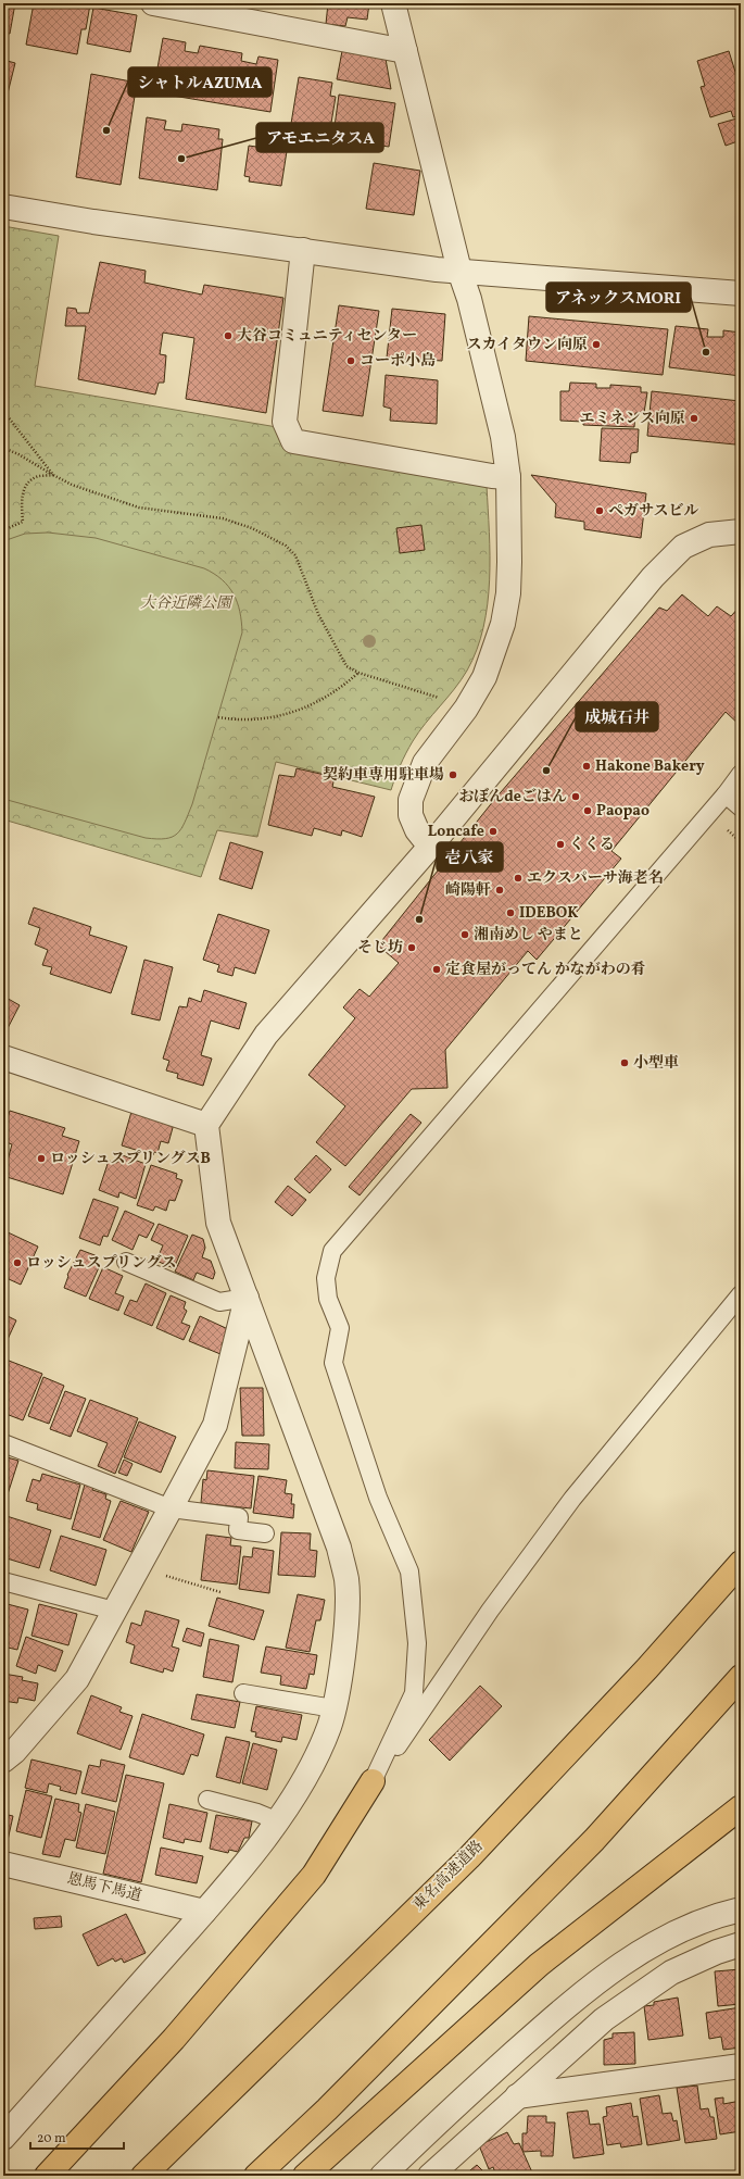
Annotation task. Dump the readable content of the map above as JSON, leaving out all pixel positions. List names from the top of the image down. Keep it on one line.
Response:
{"streets":{"highway":["東名高速道路"],"street":["恩馬下馬道"]},"parks":["大谷近隣公園"],"places":["シャトルAZUMA","アモエニタスA","大谷コミュニティセンター","スカイタウン向原","アネックスMORI","コーポ小島","エミネンス向原","ペガサスビル","Hakone Bakery","成城石井","契約車専用駐車場","おぼんdeごはん","Paopao","Loncafe","くくる","エクスパーサ海老名","崎陽軒","IDEBOK","壱八家","湘南めし やまと","そじ坊","定食屋がってん かながわの肴","小型車","ロッシュスプリングスB","ロッシュスプリングス"],"scale_bar":"20 m"}
